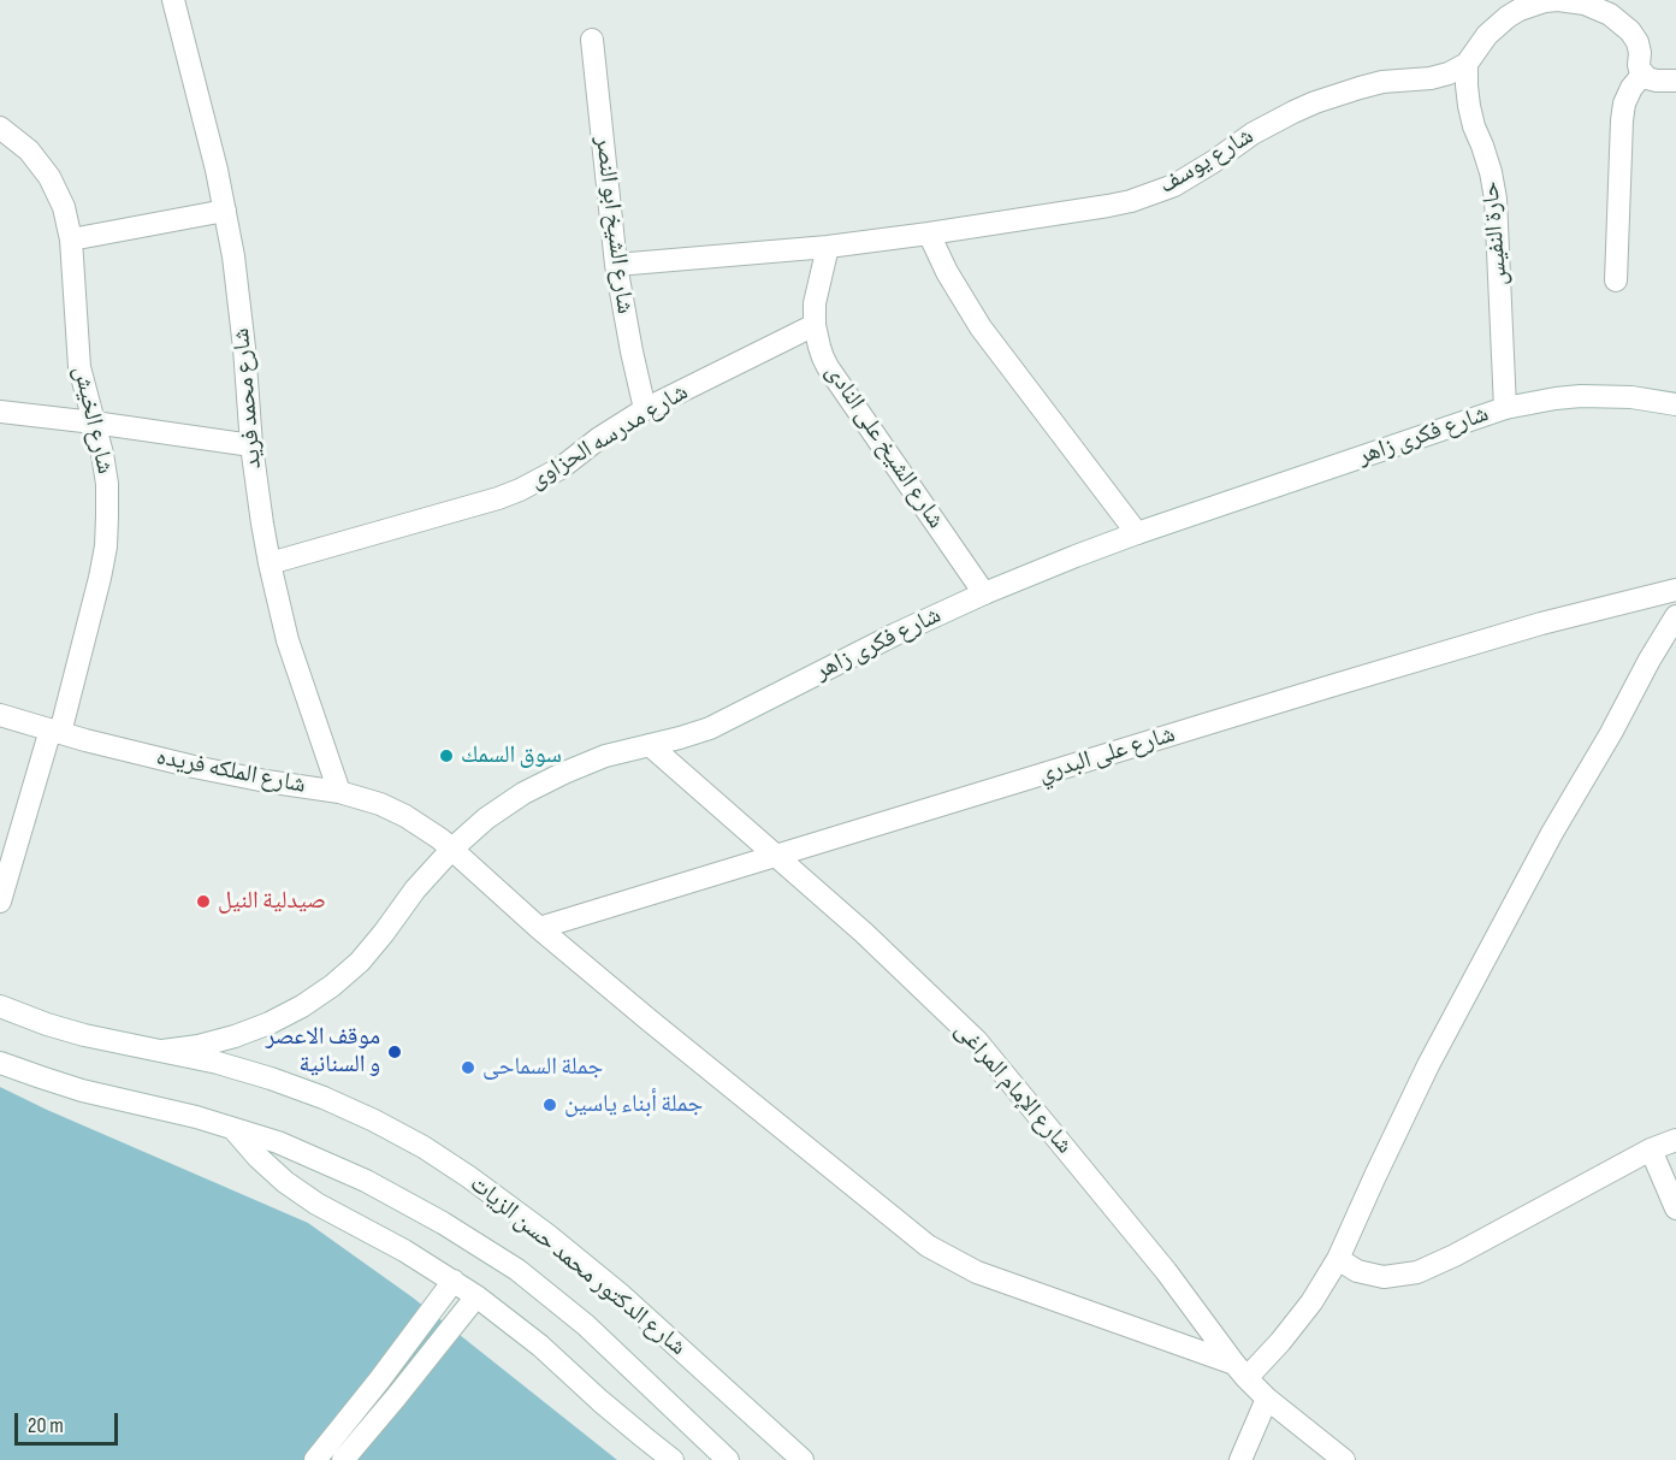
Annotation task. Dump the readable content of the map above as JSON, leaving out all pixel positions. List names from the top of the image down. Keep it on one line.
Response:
{"streets":{"street":["شارع يوسف","شارع الشيخ ابو النصر","حارة النفيس","شارع محمد فريد","شارع الخيش","شارع فكرى زاهر","شارع مدرسه الحزاوى","شارع الشيخ على النادى","شارع على البدري","شارع الملكه فريده","شارع الإمام المراغى","شارع الدكتور محمد حسن الزيات"]},"crossings":[["شارع يوسف","شارع الشيخ ابو النصر"],["شارع يوسف","حارة النفيس"],["شارع يوسف","شارع الشيخ على النادى"],["شارع الشيخ ابو النصر","شارع مدرسه الحزاوى"],["حارة النفيس","شارع فكرى زاهر"],["شارع محمد فريد","شارع مدرسه الحزاوى"],["شارع محمد فريد","شارع الملكه فريده"],["شارع الخيش","شارع الملكه فريده"],["شارع فكرى زاهر","شارع الشيخ على النادى"],["شارع فكرى زاهر","شارع الملكه فريده"],["شارع فكرى زاهر","شارع الإمام المراغى"],["شارع فكرى زاهر","شارع الدكتور محمد حسن الزيات"],["شارع مدرسه الحزاوى","شارع الشيخ على النادى"],["شارع على البدري","شارع الملكه فريده"],["شارع على البدري","شارع الإمام المراغى"],["شارع الملكه فريده","شارع الإمام المراغى"]],"places":["سوق السمك","صيدلية النيل","موقف الاعصر و السنانية","جملة السماحى","جملة أبناء ياسين"],"scale_bar":"20 m"}
